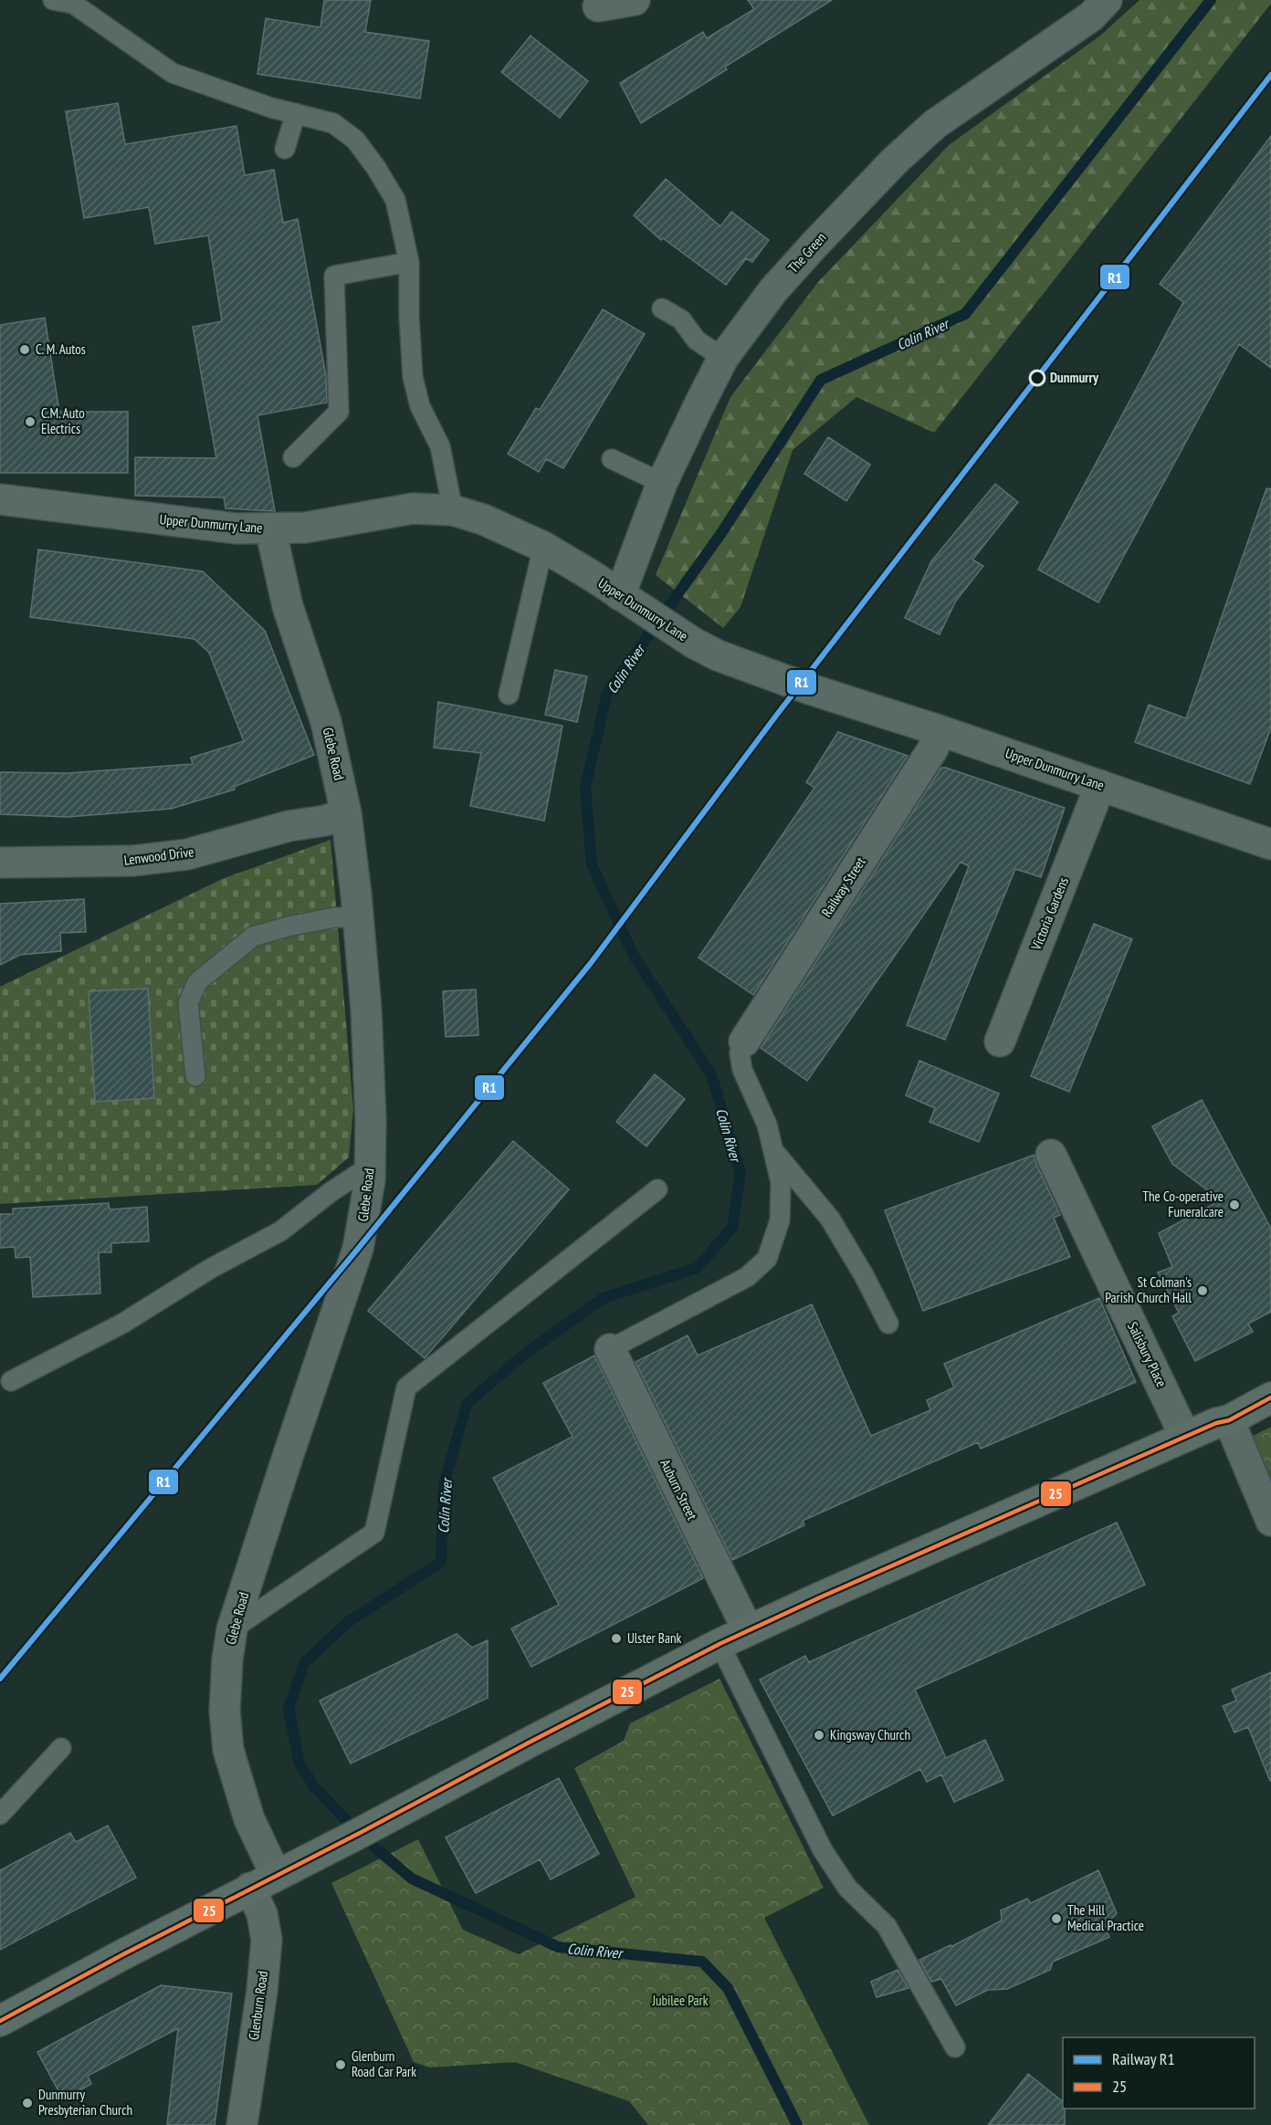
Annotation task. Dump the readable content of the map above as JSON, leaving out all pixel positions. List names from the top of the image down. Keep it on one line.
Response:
{"streets":{"street":["The Green","Upper Dunmurry Lane","Glebe Road","Lenwood Drive","Railway Street","Victoria Gardens","Salisbury Place","Auburn Street","Glenburn Road"]},"crossings":[["The Green","Upper Dunmurry Lane"],["Upper Dunmurry Lane","Glebe Road"],["Upper Dunmurry Lane","Railway Street"],["Upper Dunmurry Lane","Victoria Gardens"],["Glebe Road","Lenwood Drive"],["Glebe Road","Glenburn Road"]],"water":["Colin River"],"parks":["Jubilee Park"],"places":["C. M. Autos","Dunmurry","C.M. Auto Electrics","The Co-operative Funeralcare","St Colman's Parish Church Hall","Ulster Bank","Kingsway Church","The Hill Medical Practice","Glenburn Road Car Park","Dunmurry Presbyterian Church"],"lines":["rail line R1","transit line 25"],"legend":["Railway R1","25"]}
